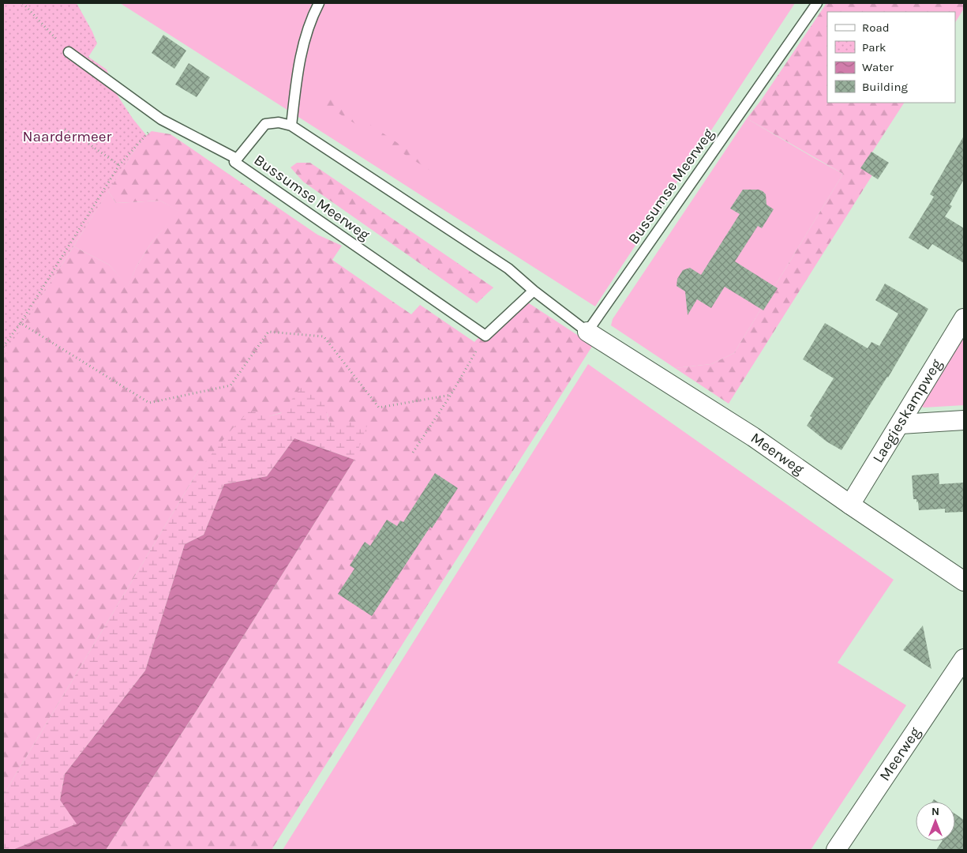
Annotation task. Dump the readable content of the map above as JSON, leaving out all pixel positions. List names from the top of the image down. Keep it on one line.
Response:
{"streets":{"street":["Laegieskampweg","Meerweg"],"lane":["Bussumse Meerweg"]},"crossings":[["Bussumse Meerweg","Meerweg"],["Laegieskampweg","Meerweg"]],"parks":["Naardermeer"],"legend":["Road","Park","Water","Building"],"north":"top"}
